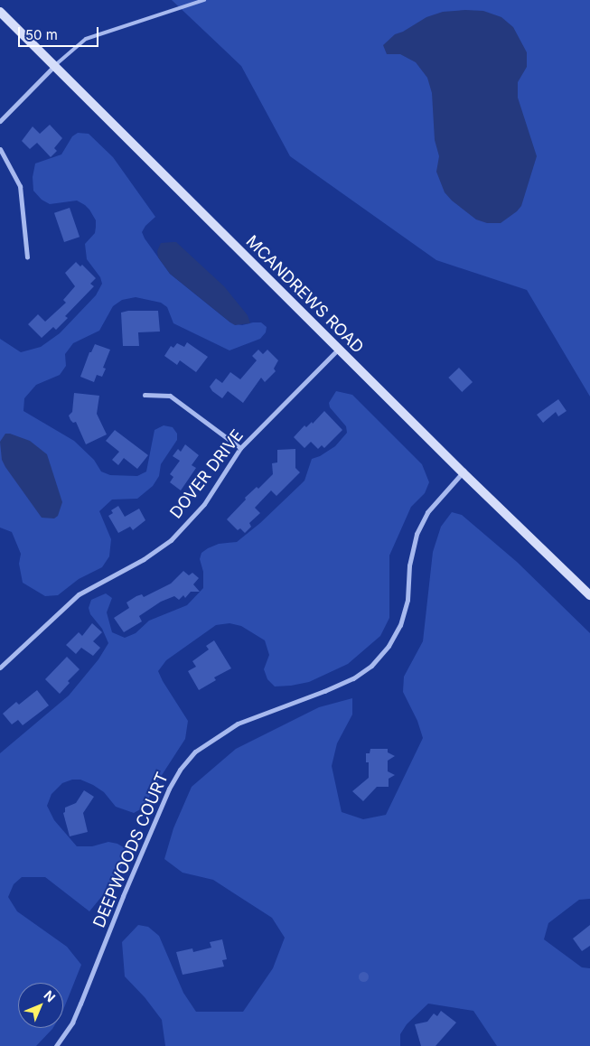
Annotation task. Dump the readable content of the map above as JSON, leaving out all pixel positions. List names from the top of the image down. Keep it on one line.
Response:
{"streets":{"main road":["MCANDREWS ROAD"],"street":["DOVER DRIVE","DEEPWOODS COURT"]},"crossings":[["MCANDREWS ROAD","DOVER DRIVE"],["MCANDREWS ROAD","DEEPWOODS COURT"]],"scale_bar":"50 m","north":"top right"}
